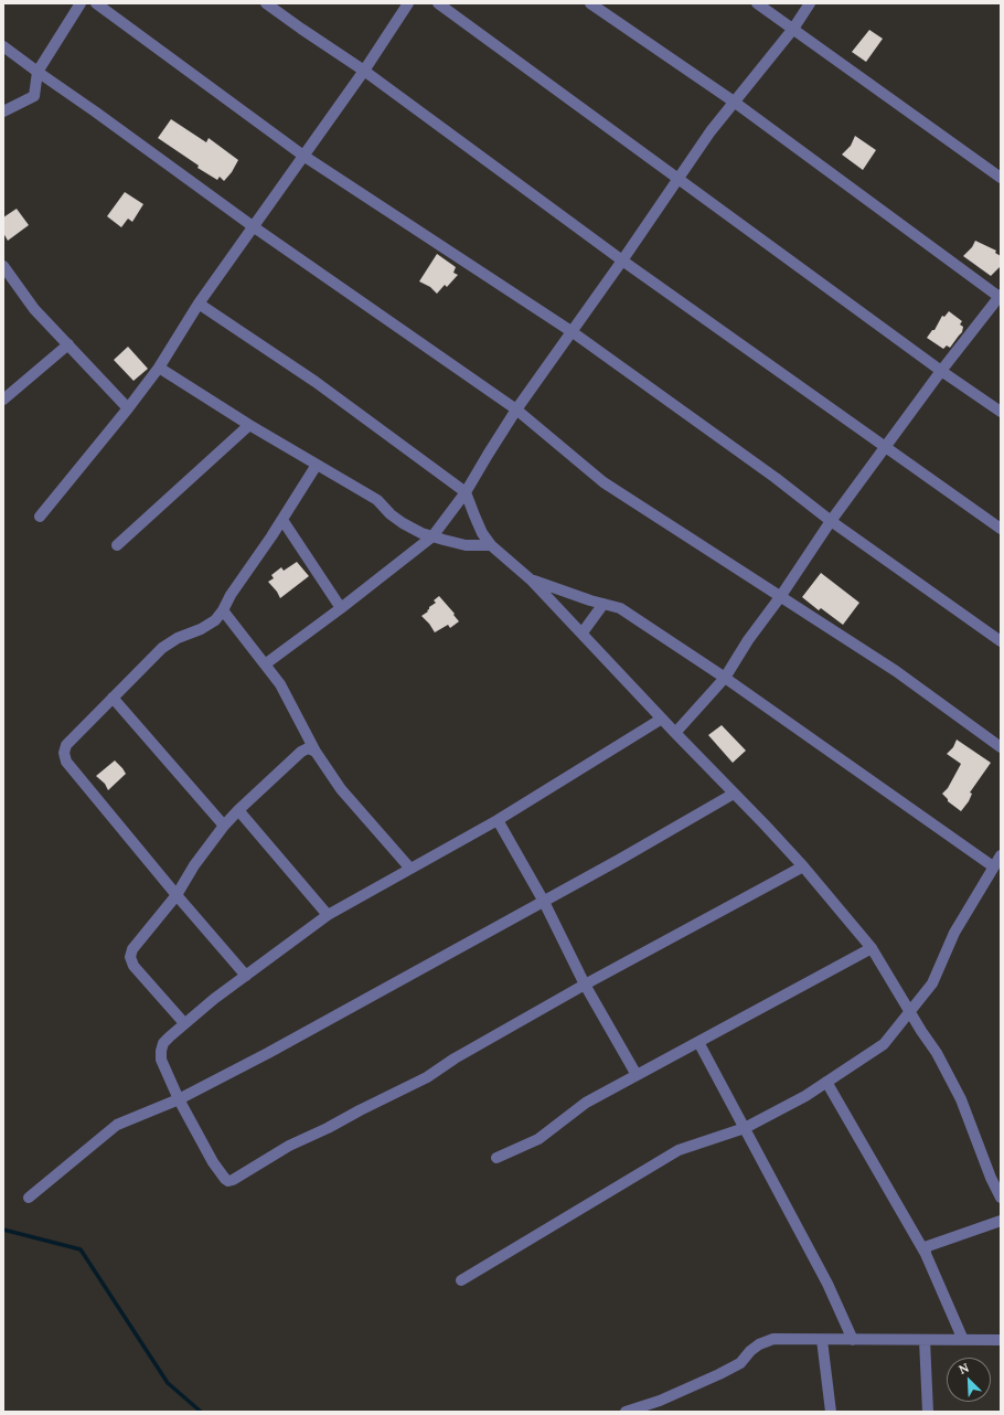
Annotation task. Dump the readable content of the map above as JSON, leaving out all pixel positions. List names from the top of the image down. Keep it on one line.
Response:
{"north":"top left"}
